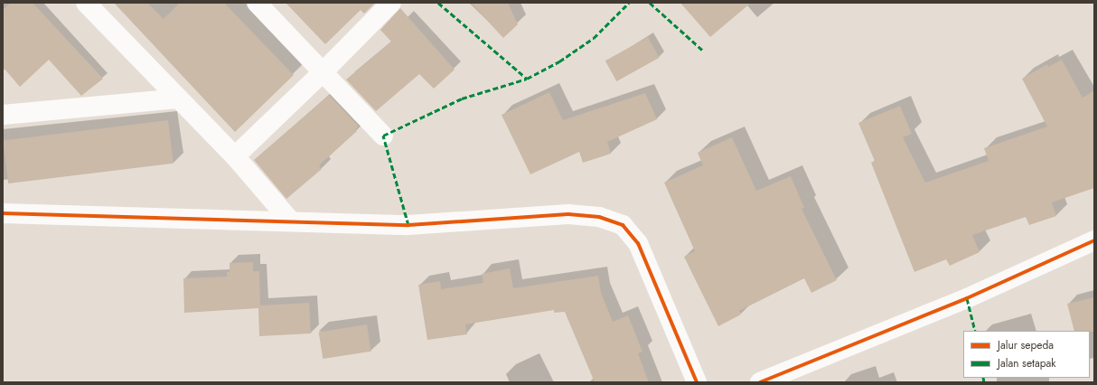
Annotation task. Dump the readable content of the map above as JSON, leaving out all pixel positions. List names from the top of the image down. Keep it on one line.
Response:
{"legend":["Jalur sepeda","Jalan setapak"]}
